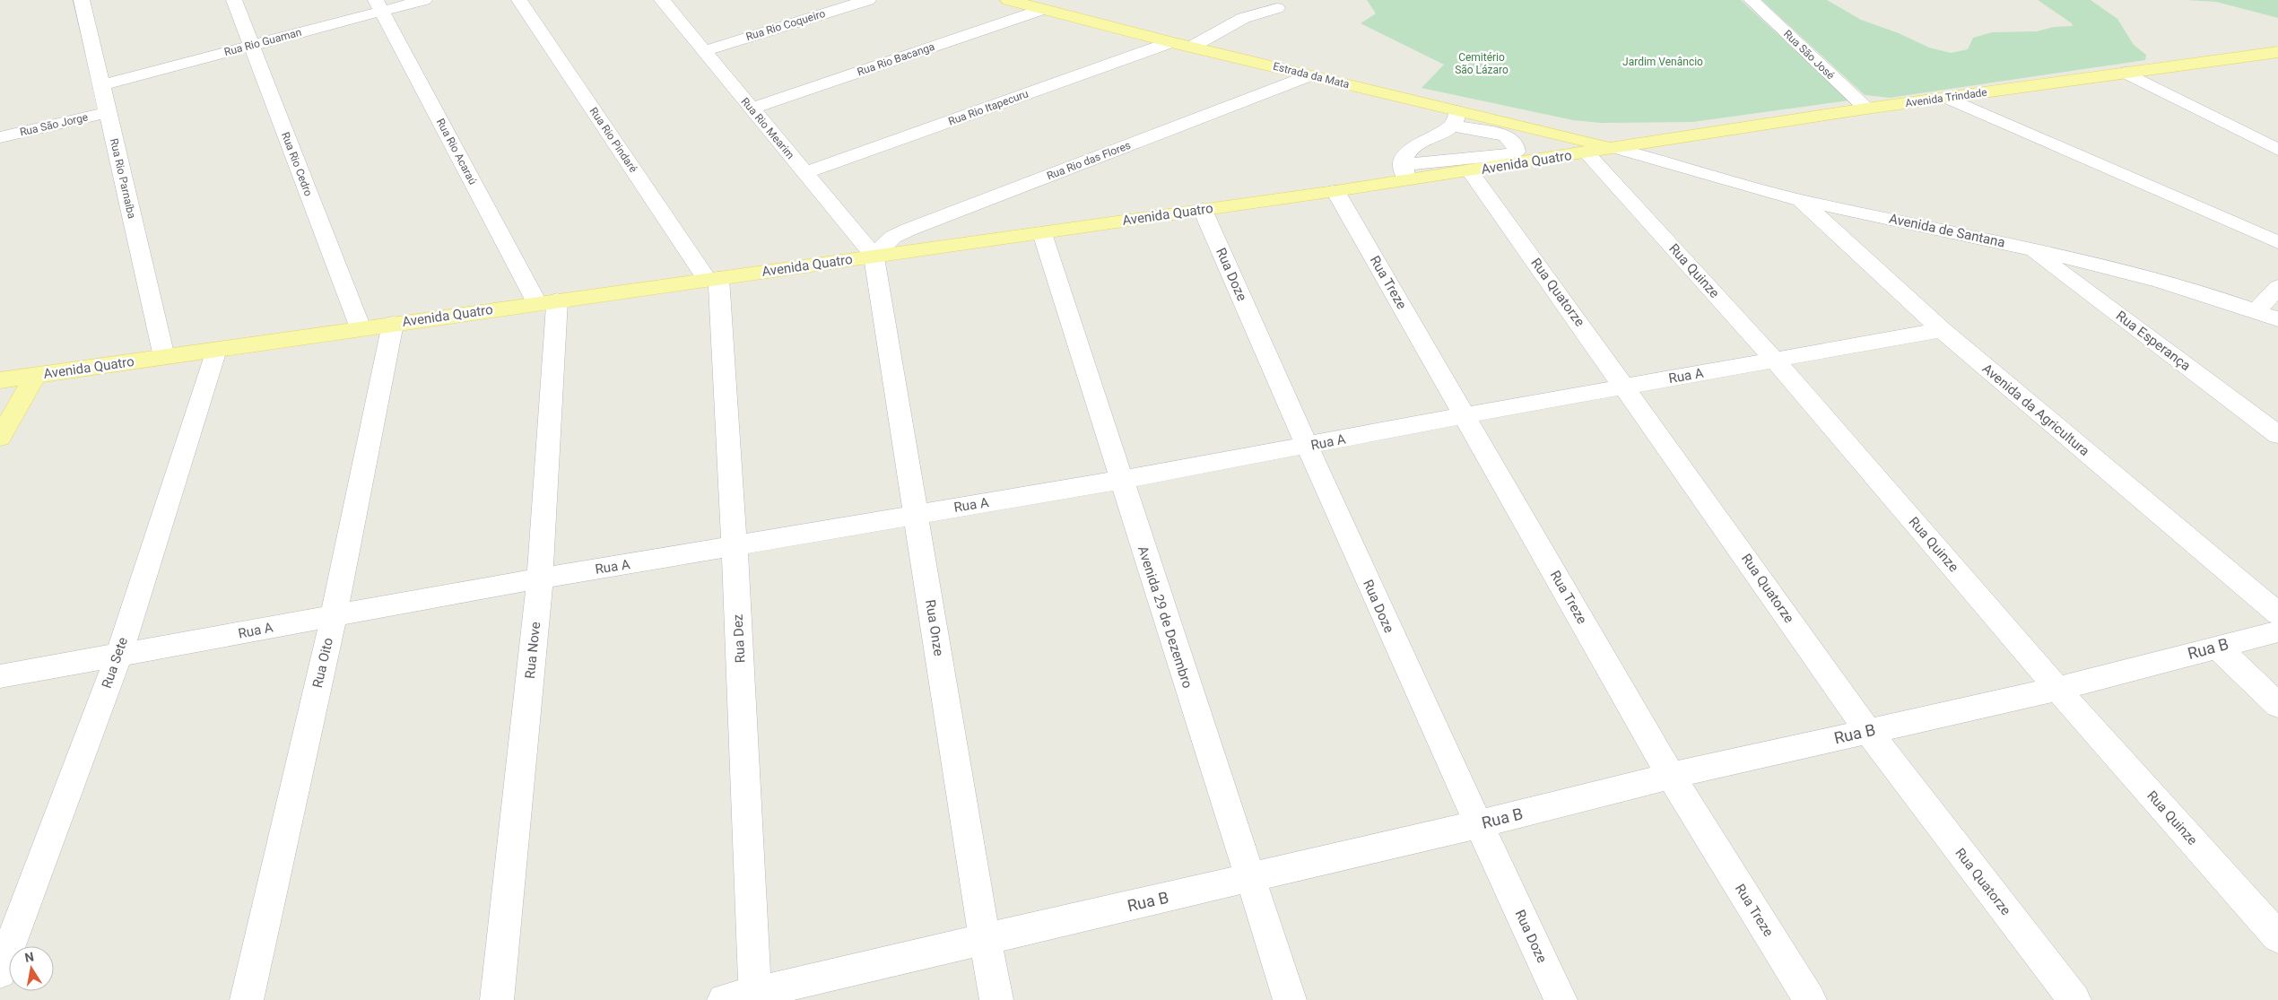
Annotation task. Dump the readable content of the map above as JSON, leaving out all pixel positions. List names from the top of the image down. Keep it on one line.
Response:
{"streets":{"main road":["Estrada da Mata","Avenida Trindade","Avenida Quatro"],"street":["Rua Rio Coqueiro","Rua Rio Guaman","Rua São José","Rua Rio Bacanga","Rua Rio Itapecuru","Rua São Jorge","Rua Rio Mearim","Rua Rio Pindaré","Rua Rio Acaraú","Rua Rio das Flores","Rua Rio Cedro","Rua Rio Parnaíba","Avenida de Santana","Rua Quinze","Rua Doze","Rua Treze","Rua Quatorze","Rua Esperança","Rua A","Avenida da Agricultura","Avenida 29 de Dezembro","Rua Onze","Rua Dez","Rua B","Rua Nove","Rua Sete","Rua Oito"]},"crossings":[["Rua Rio Coqueiro","Rua Rio Mearim"],["Rua Rio Guaman","Rua Rio Acaraú"],["Rua Rio Guaman","Rua Rio Cedro"],["Rua Rio Guaman","Rua Rio Parnaíba"],["Rua São José","Avenida Trindade"],["Rua Rio Bacanga","Estrada da Mata"],["Rua Rio Bacanga","Rua Rio Mearim"],["Estrada da Mata","Avenida Trindade"],["Estrada da Mata","Rua Rio Itapecuru"],["Estrada da Mata","Rua Rio das Flores"],["Estrada da Mata","Avenida Quatro"],["Estrada da Mata","Avenida de Santana"],["Avenida Trindade","Avenida Quatro"],["Avenida Trindade","Avenida de Santana"],["Rua Rio Itapecuru","Rua Rio Mearim"],["Rua São Jorge","Rua Rio Parnaíba"],["Rua Rio Mearim","Rua Rio das Flores"],["Rua Rio Mearim","Avenida Quatro"],["Rua Rio Mearim","Rua Onze"],["Rua Rio Pindaré","Avenida Quatro"],["Rua Rio Pindaré","Rua Dez"],["Rua Rio Acaraú","Avenida Quatro"],["Rua Rio Acaraú","Rua Nove"],["Rua Rio das Flores","Avenida Quatro"],["Rua Rio das Flores","Rua Onze"],["Avenida Quatro","Rua Rio Cedro"],["Avenida Quatro","Rua Rio Parnaíba"],["Avenida Quatro","Avenida de Santana"],["Avenida Quatro","Rua Quinze"],["Avenida Quatro","Rua Doze"],["Avenida Quatro","Rua Treze"],["Avenida Quatro","Rua Quatorze"],["Avenida Quatro","Avenida 29 de Dezembro"],["Avenida Quatro","Rua Onze"],["Avenida Quatro","Rua Dez"],["Avenida Quatro","Rua Nove"],["Avenida Quatro","Rua Sete"],["Avenida Quatro","Rua Oito"],["Avenida de Santana","Rua Esperança"],["Avenida de Santana","Avenida da Agricultura"],["Rua Quinze","Rua A"],["Rua Quinze","Rua B"],["Rua Doze","Rua A"],["Rua Doze","Rua B"],["Rua Treze","Rua A"],["Rua Treze","Rua B"],["Rua Quatorze","Rua A"],["Rua Quatorze","Rua B"],["Rua A","Avenida da Agricultura"],["Rua A","Avenida 29 de Dezembro"],["Rua A","Rua Onze"],["Rua A","Rua Dez"],["Rua A","Rua Nove"],["Rua A","Rua Sete"],["Rua A","Rua Oito"],["Avenida 29 de Dezembro","Rua B"],["Rua Onze","Rua B"],["Rua Dez","Rua B"]],"parks":["Cemitério São Lázaro","Jardim Venâncio"],"north":"top"}
